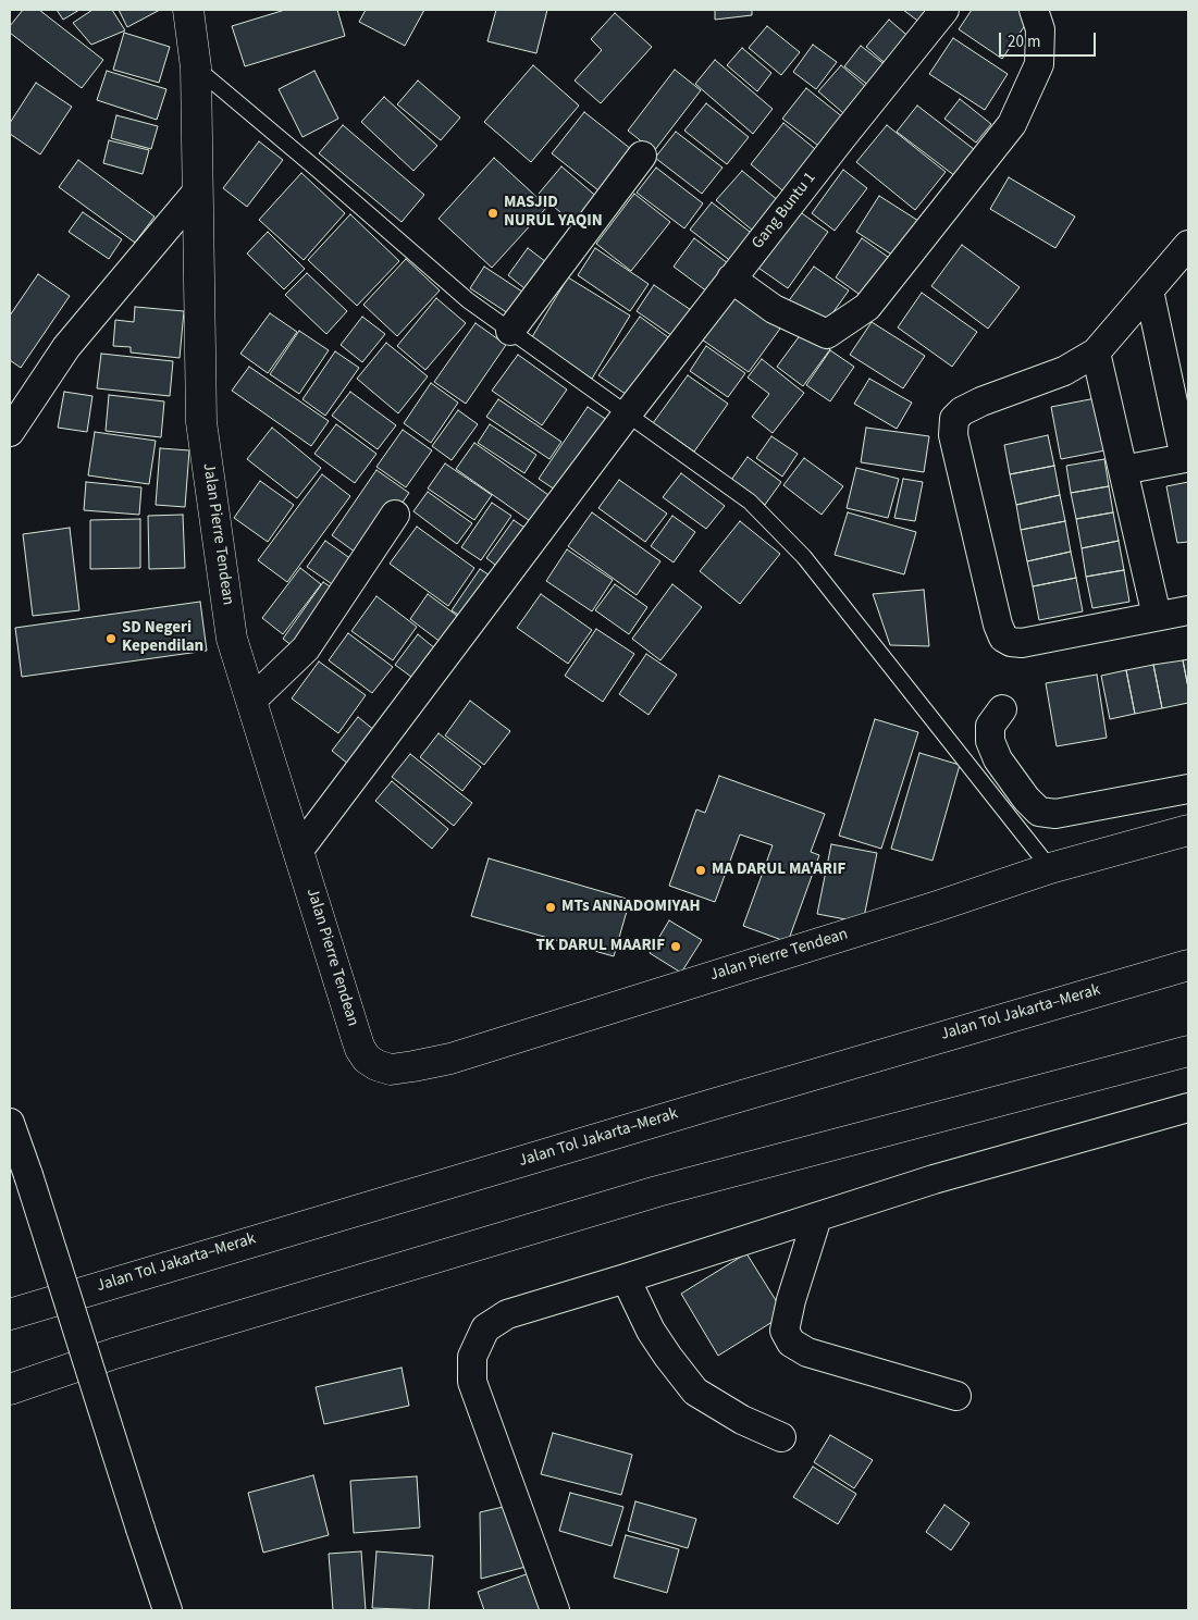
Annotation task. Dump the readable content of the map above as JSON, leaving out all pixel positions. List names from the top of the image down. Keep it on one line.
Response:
{"streets":{"main road":["Jalan Pierre Tendean","Jalan Tol Jakarta–Merak"],"street":["Gang Buntu 1"]},"crossings":[["Gang Buntu 1","Jalan Pierre Tendean"]],"places":["MASJID NURUL YAQIN","SD Negeri Kependilan","MA DARUL MA'ARIF","MTs ANNADOMIYAH","TK DARUL MAARIF"],"scale_bar":"20 m"}
